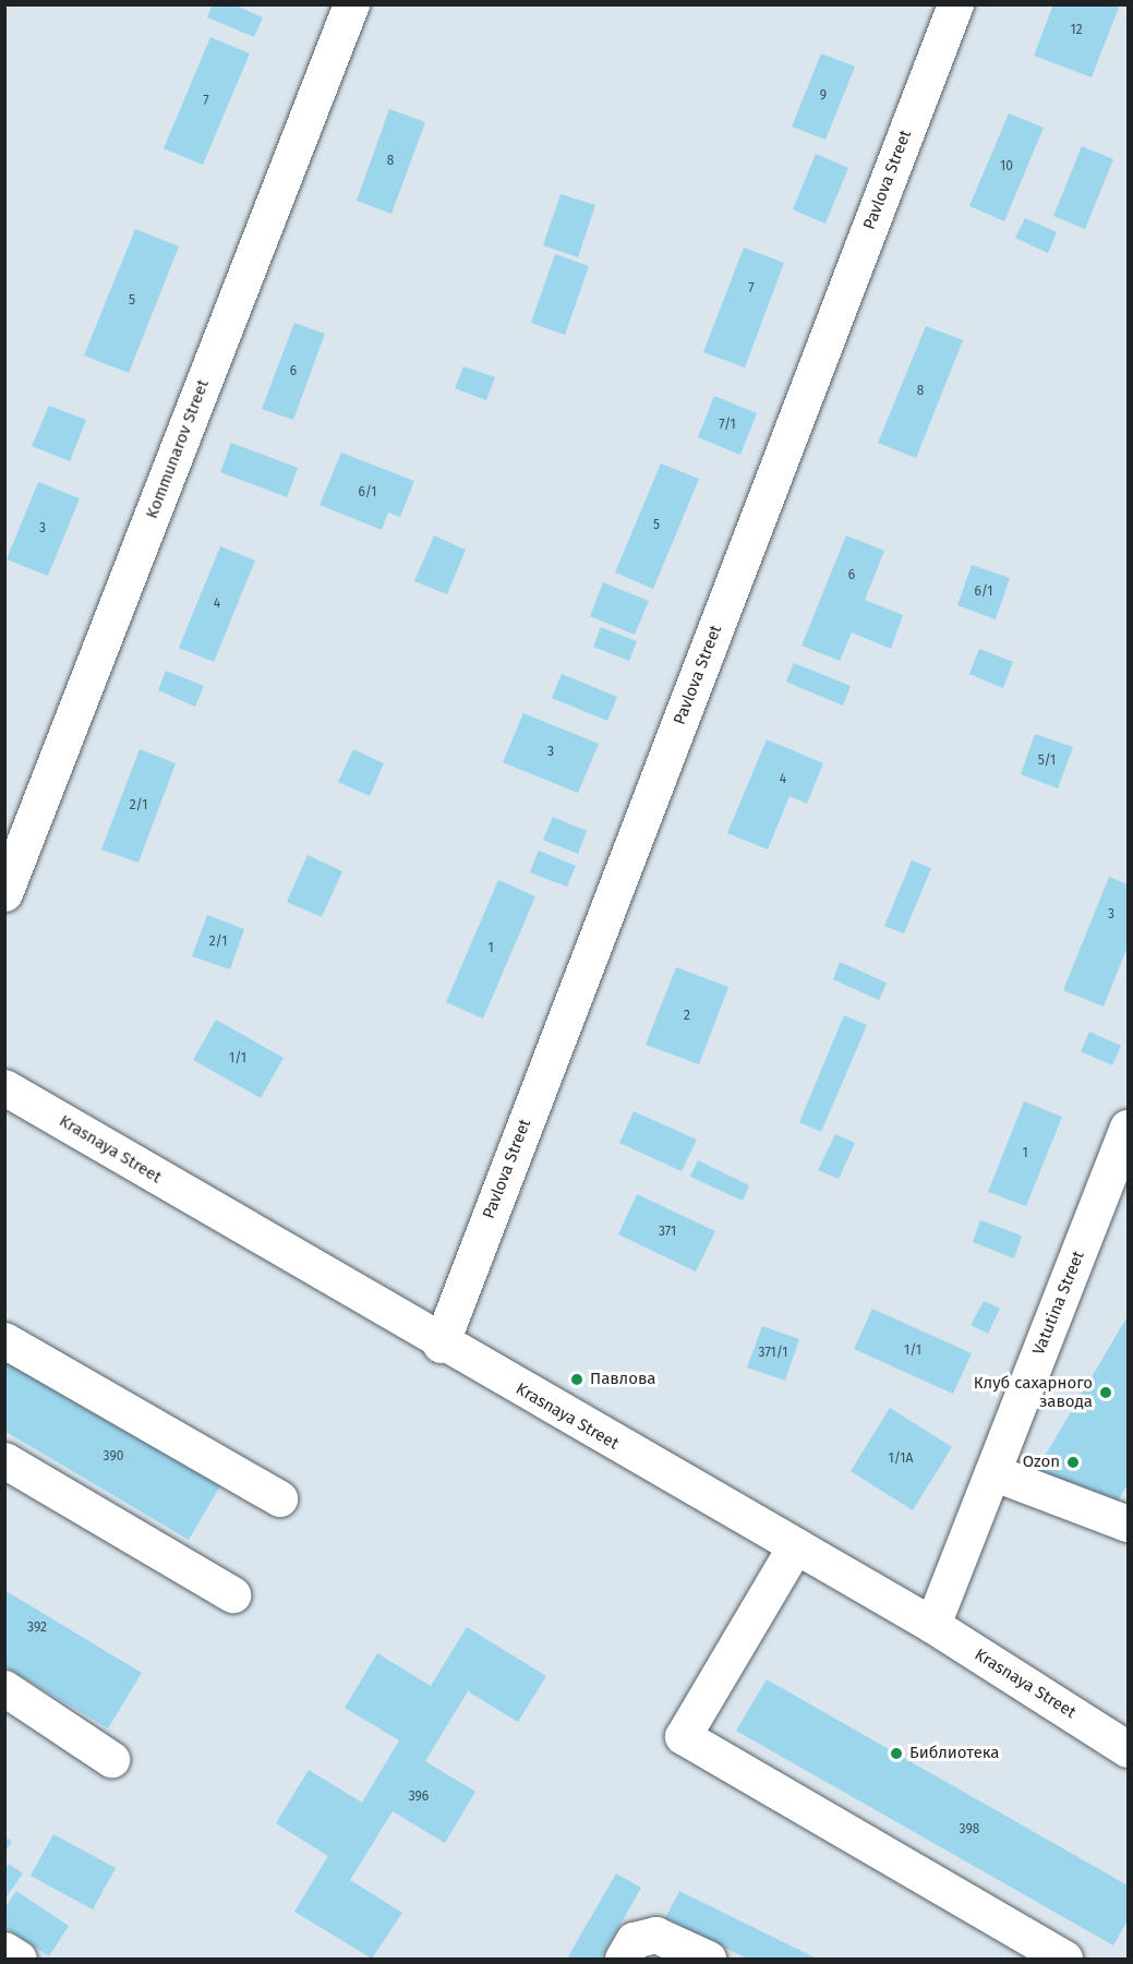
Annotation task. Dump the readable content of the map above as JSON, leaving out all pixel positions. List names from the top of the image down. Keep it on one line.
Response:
{"streets":{"street":["Pavlova Street","Kommunarov Street","Krasnaya Street","Vatutina Street"]},"crossings":[["Pavlova Street","Krasnaya Street"],["Krasnaya Street","Vatutina Street"]],"places":["Павлова","Клуб сахарного завода","Ozon","Библиотека"],"house_numbers":["12","9","7","8","10","7","5","6","8","7/1","6/1","5","3","6","6/1","4","3","5/1","4","2/1","3","2/1","1","2","1/1","1","371","1/1","371/1","390","1/1А","392","396","398"]}
